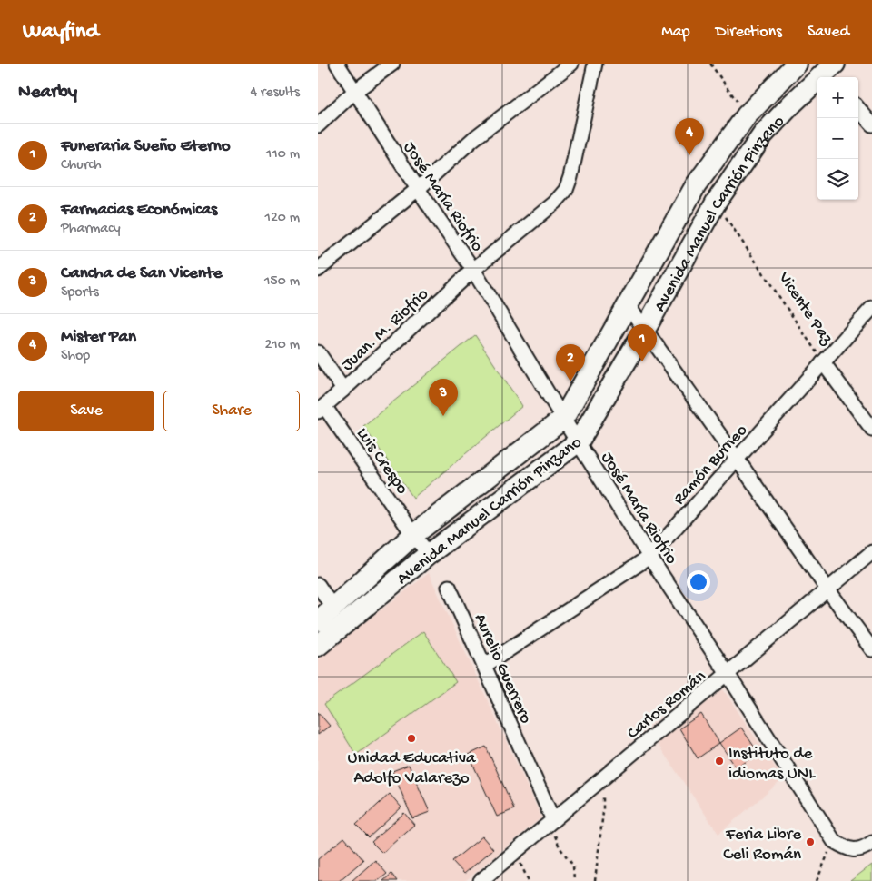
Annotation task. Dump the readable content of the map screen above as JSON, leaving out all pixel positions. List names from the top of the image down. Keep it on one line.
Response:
{"streets":{"main road":["Avenida Manuel Carrión Pinzano"],"street":["José María Riofrio","Vicente Paz","Juan. M. Riofrio","Luis Crespo","Ramón Burneo","Aurelio Guerrero","Carlos Román"]},"crossings":[["José María Riofrio","Avenida Manuel Carrión Pinzano"],["José María Riofrio","Juan. M. Riofrio"],["José María Riofrio","Ramón Burneo"],["José María Riofrio","Carlos Román"],["Avenida Manuel Carrión Pinzano","Vicente Paz"],["Avenida Manuel Carrión Pinzano","Luis Crespo"],["Vicente Paz","Ramón Burneo"],["Juan. M. Riofrio","Luis Crespo"],["Ramón Burneo","Aurelio Guerrero"],["Aurelio Guerrero","Carlos Román"]],"places":["Unidad Educativa Adolfo Valarezo","Instituto de idiomas UNL","Feria Libre Celi Román"],"page":{"header":"Wayfind","nav":["Map","Directions","Saved"],"heading":["Nearby","4 results"],"map_buttons":["+","−"],"pins":["4","1","2","3"],"list":[{"mark":"1","name":"Funeraria Sueño Eterno","note":"Church","value":"110 m"},{"mark":"2","name":"Farmacias Económicas","note":"Pharmacy","value":"120 m"},{"mark":"3","name":"Cancha de San Vicente","note":"Sports","value":"150 m"},{"mark":"4","name":"Mister Pan","note":"Shop","value":"210 m"}],"buttons":["Save","Share"]}}
